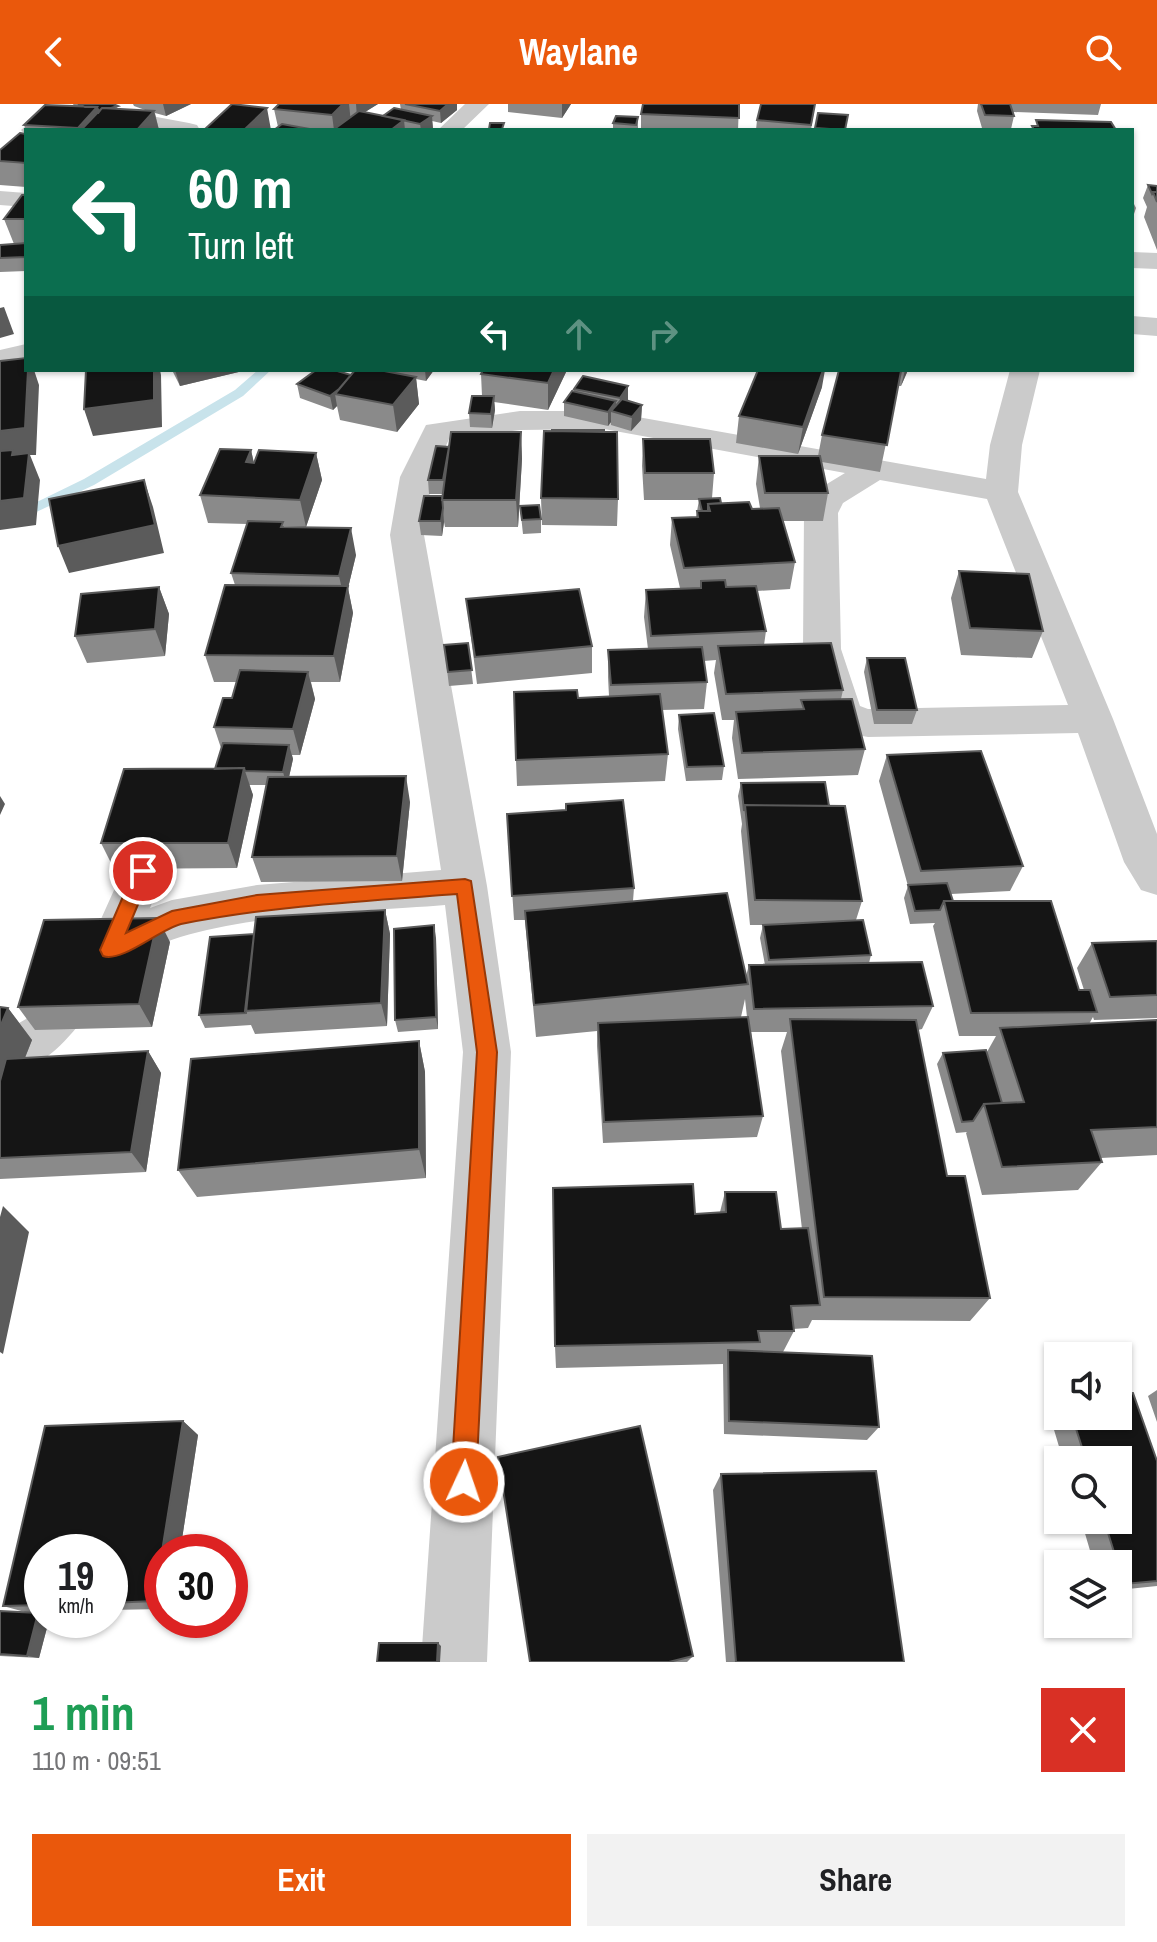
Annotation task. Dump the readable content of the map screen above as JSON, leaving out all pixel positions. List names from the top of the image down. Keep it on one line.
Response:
{"page":{"header":"Waylane","turn":["60 m","Turn left"],"speed":"19 km/h","limit":"30","heading":["1 min","110 m · 09:51"],"buttons":["Exit","Share"]}}
